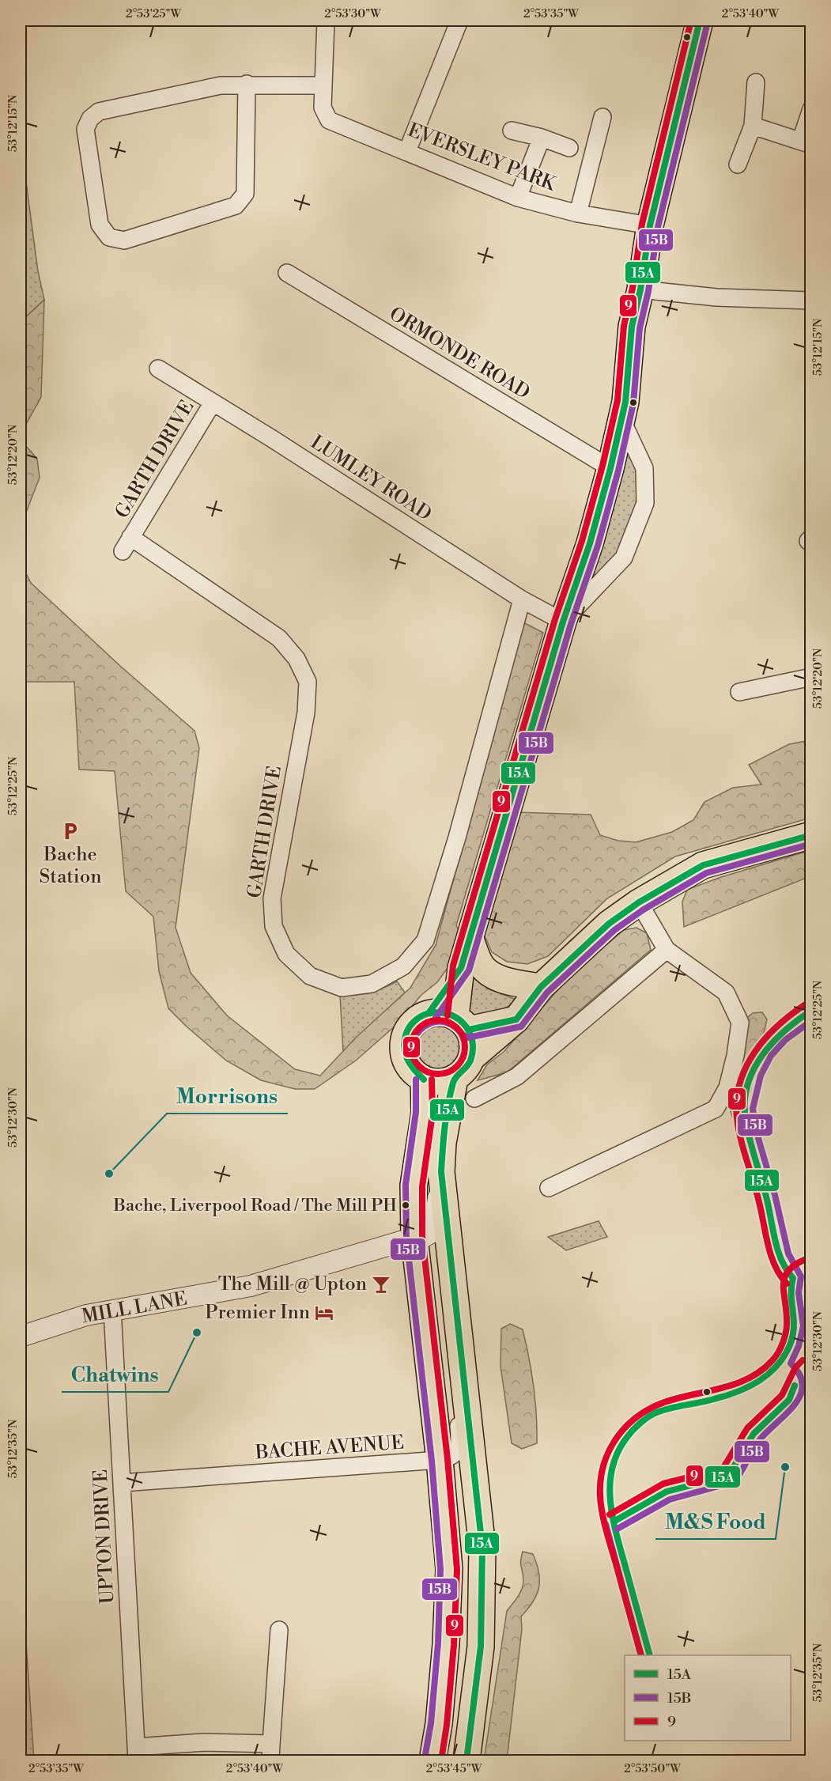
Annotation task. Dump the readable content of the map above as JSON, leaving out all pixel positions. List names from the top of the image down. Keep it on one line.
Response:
{"streets":{"street":["EVERSLEY PARK","ORMONDE ROAD","GARTH DRIVE","LUMLEY ROAD","MILL LANE","BACHE AVENUE","UPTON DRIVE"]},"crossings":[["GARTH DRIVE","LUMLEY ROAD"],["MILL LANE","UPTON DRIVE"],["BACHE AVENUE","UPTON DRIVE"]],"places":{"parking":["Bache Station"],"other":["Morrisons","Bache, Liverpool Road / The Mill PH","Chatwins","M&S Food"],"bar":["The Mill @ Upton"],"hotel":["Premier Inn"]},"lines":["transit line 15A","transit line 9","transit line 15B"],"legend":["15A","15B","9"],"coordinates":["2°53'25\"W","2°53'30\"W","2°53'35\"W","2°53'40\"W","53°12'15\"N","53°12'20\"N","53°12'25\"N","53°12'30\"N","53°12'35\"N","2°53'45\"W","2°53'50\"W"]}
